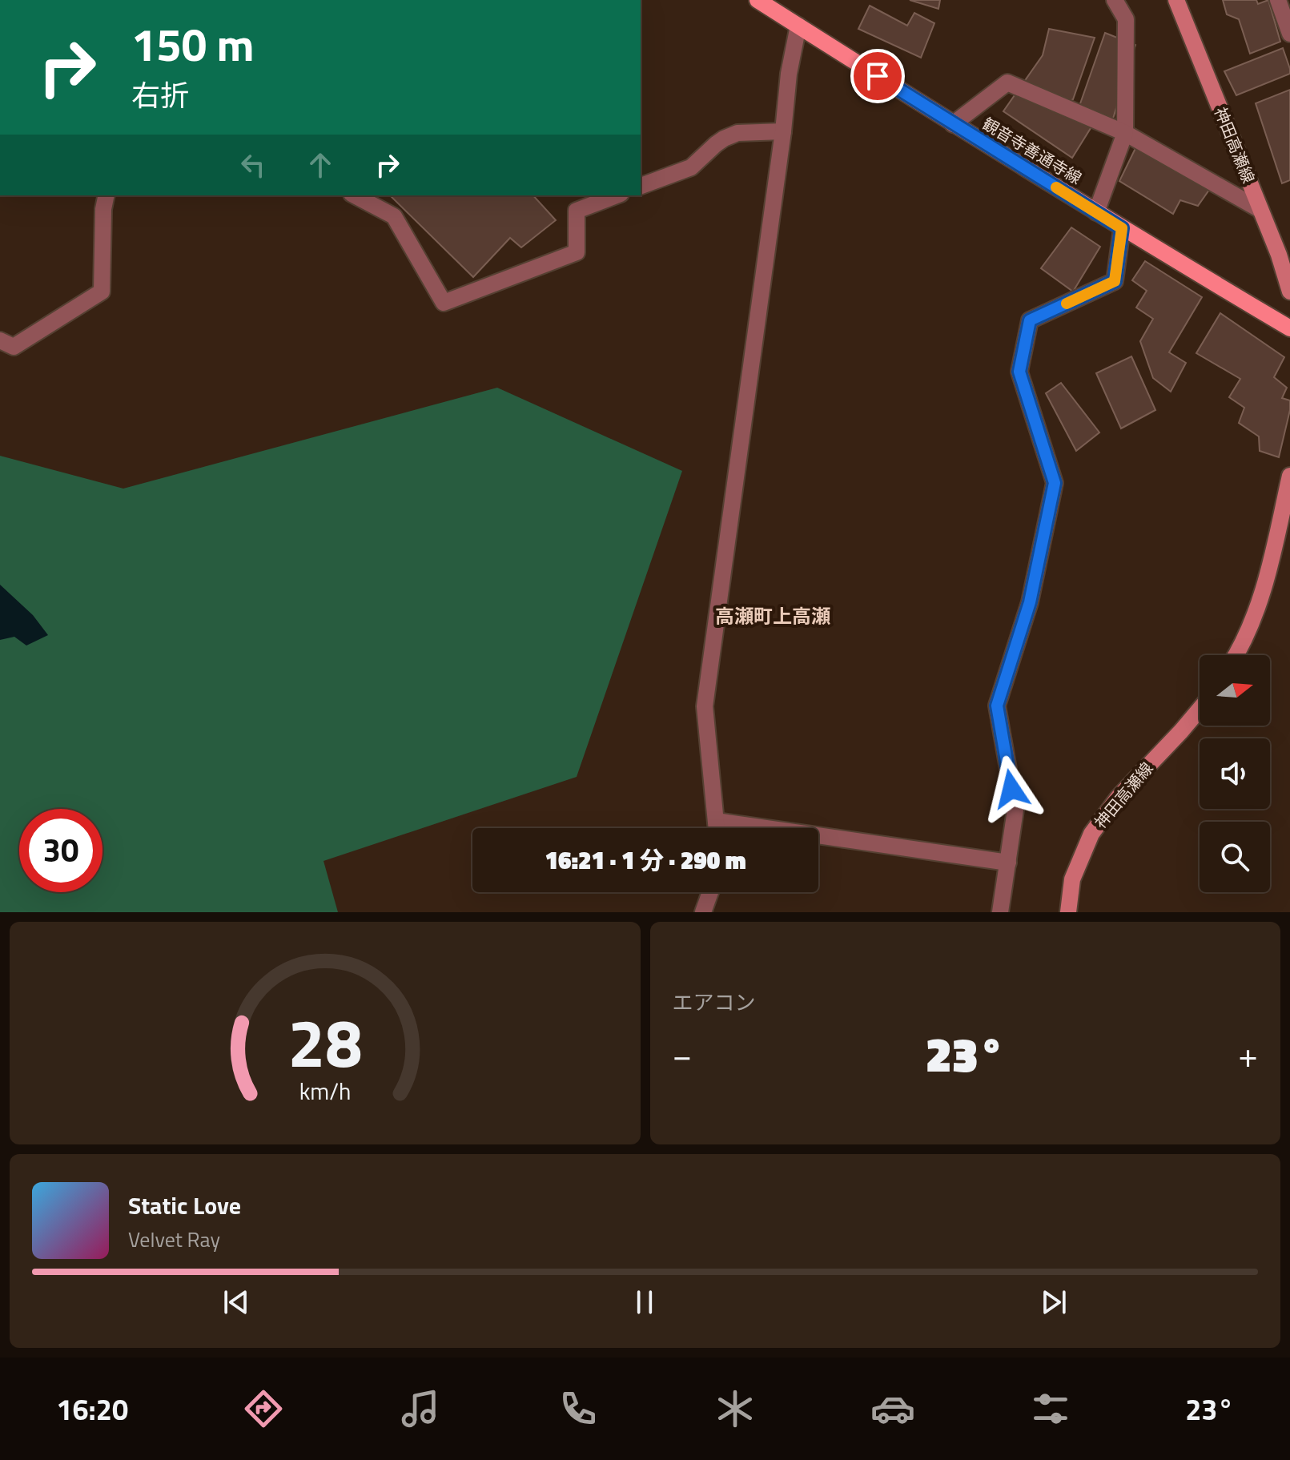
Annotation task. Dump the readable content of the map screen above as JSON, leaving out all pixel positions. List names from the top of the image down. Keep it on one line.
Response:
{"streets":{"main road":["神田高瀬線","観音寺善通寺線"]},"districts":["高瀬町上高瀬"],"north":"right","page":{"turn":["150 m","右折"],"limit":"30","trip":"16:21 · 1 分 · 290 m","tile":"エアコン","heat":["−","23°","+"],"song":["Static Love","Velvet Ray"],"tabs":["16:20","23°"],"gauge":["28","km/h"]}}
